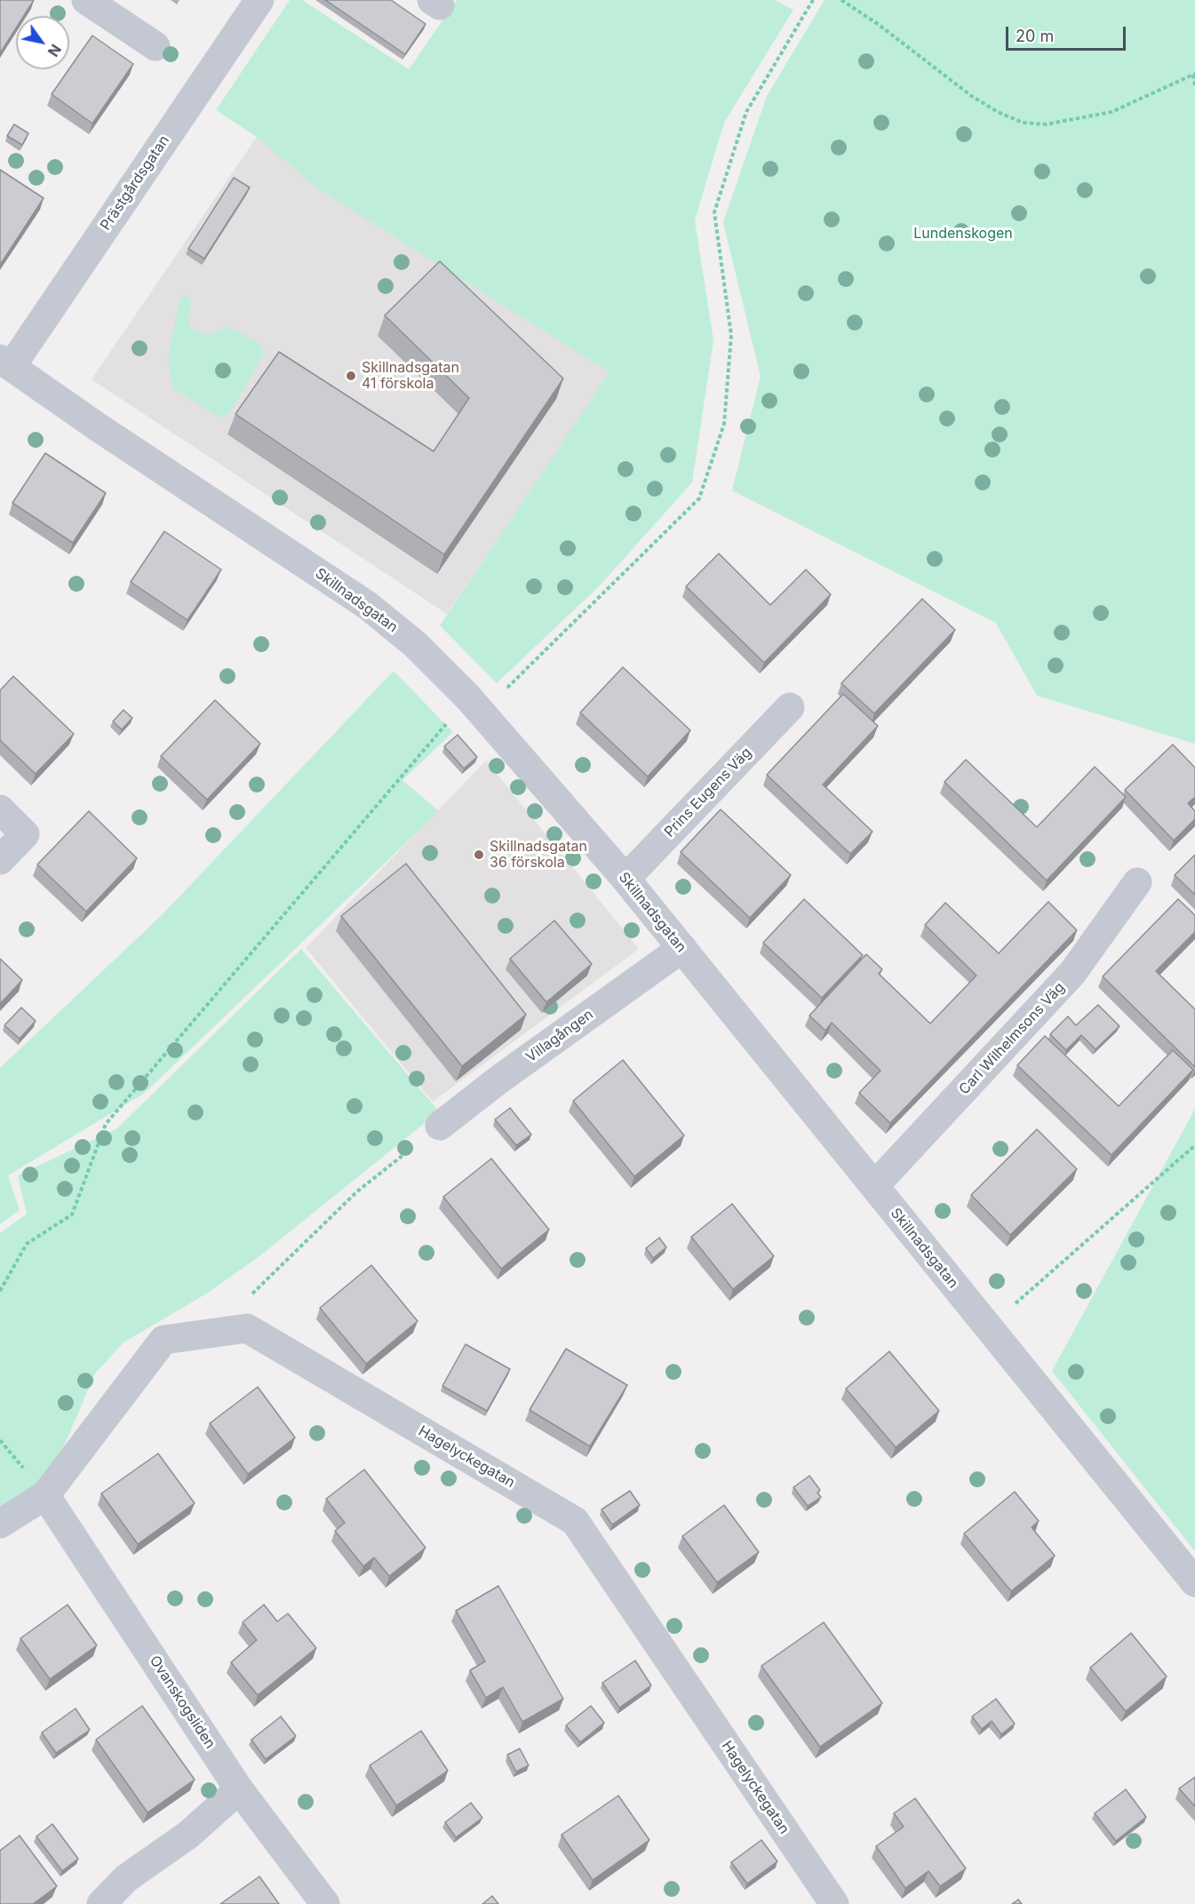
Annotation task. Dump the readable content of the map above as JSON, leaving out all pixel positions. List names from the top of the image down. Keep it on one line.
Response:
{"streets":{"street":["Prästgårdsgatan","Skillnadsgatan","Prins Eugens Väg","Villagången","Carl Wilhelmsons Väg","Hagelyckegatan","Ovanskogsliden"]},"crossings":[["Prästgårdsgatan","Skillnadsgatan"],["Skillnadsgatan","Prins Eugens Väg"],["Skillnadsgatan","Villagången"],["Skillnadsgatan","Carl Wilhelmsons Väg"],["Hagelyckegatan","Ovanskogsliden"]],"parks":["Lundenskogen"],"places":["Skillnadsgatan 41 förskola","Skillnadsgatan 36 förskola"],"scale_bar":"20 m","north":"bottom right"}
